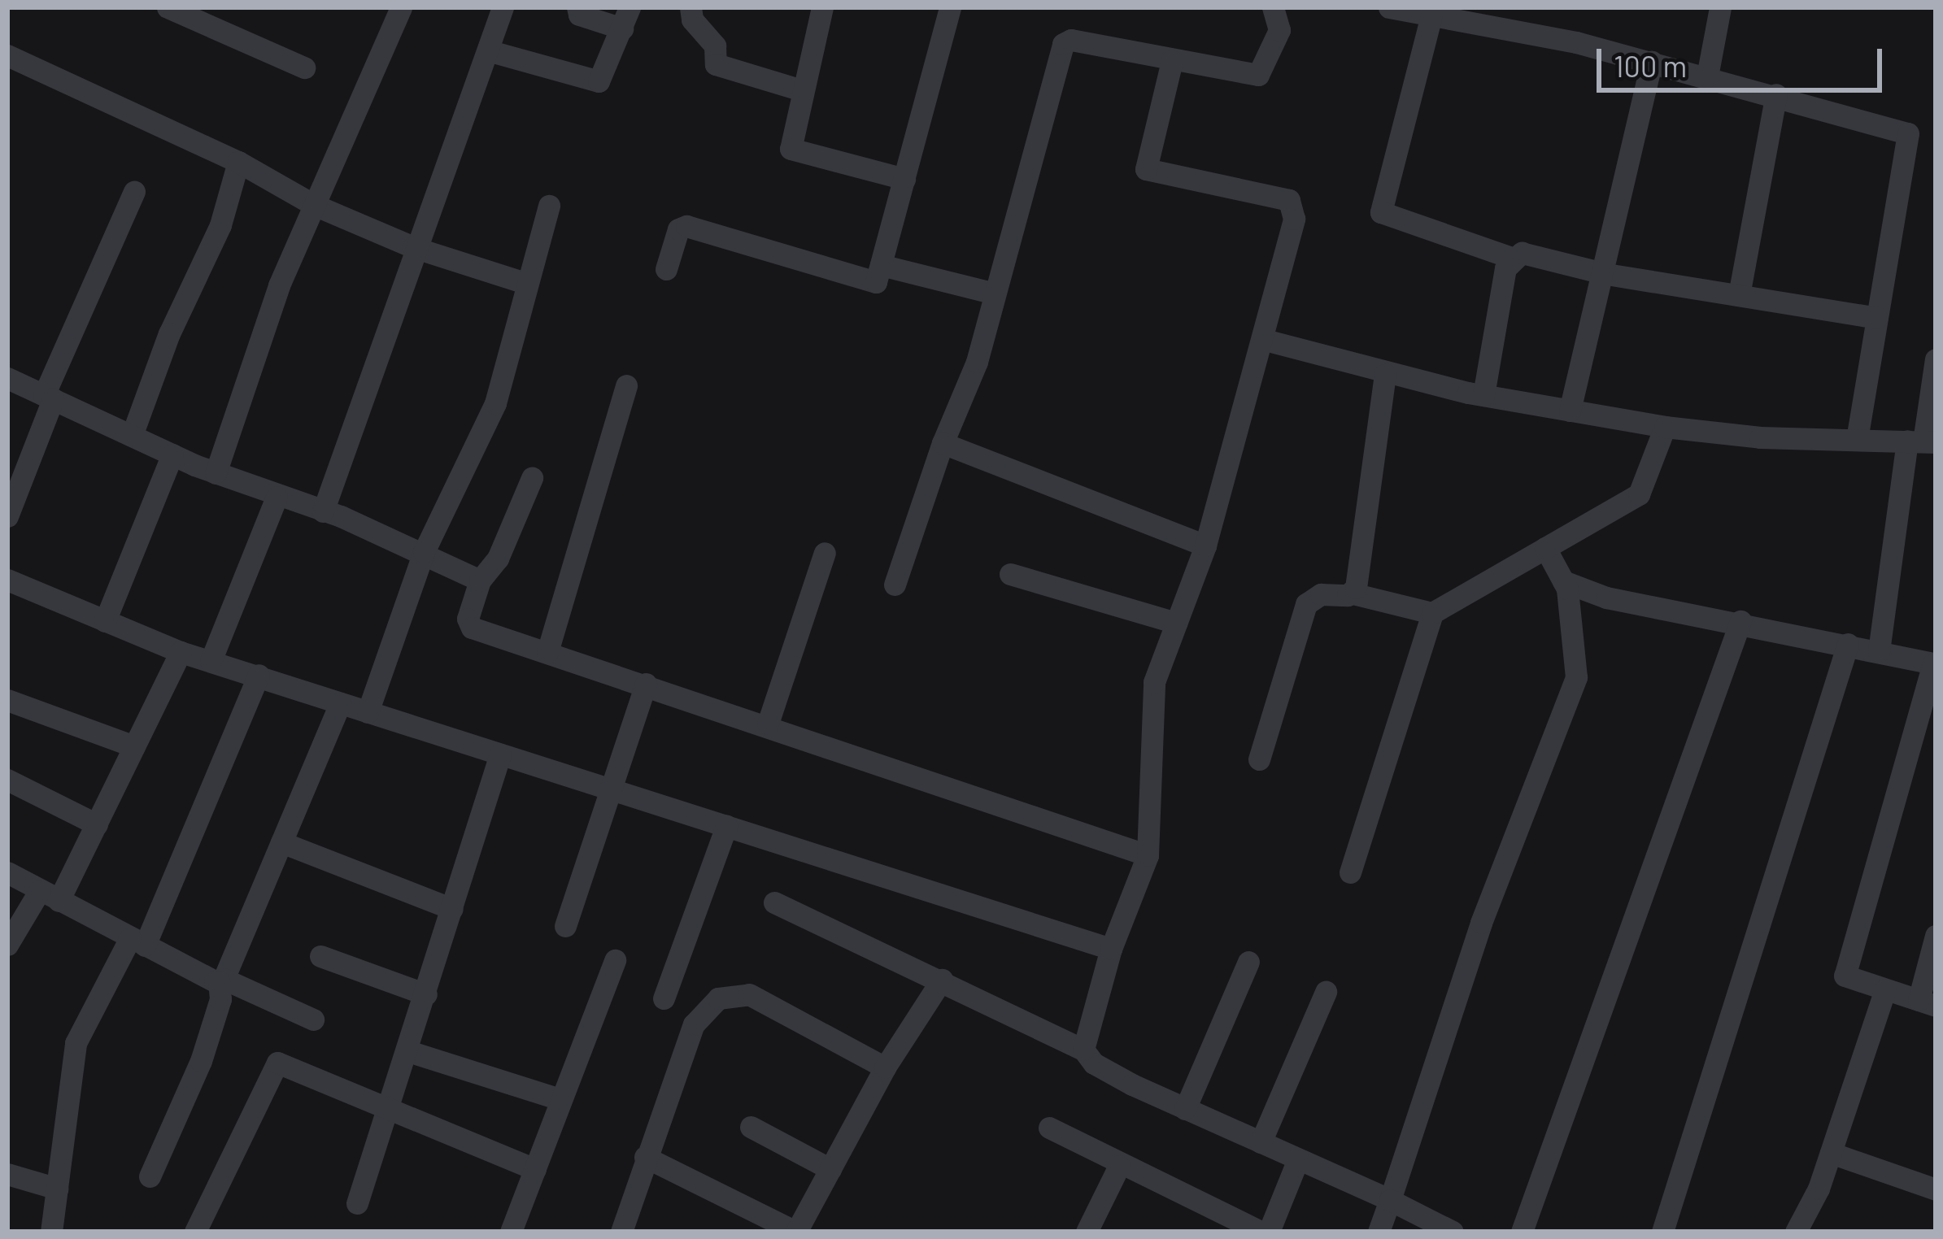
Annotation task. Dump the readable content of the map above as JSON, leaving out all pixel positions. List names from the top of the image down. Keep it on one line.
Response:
{"scale_bar":"100 m"}
